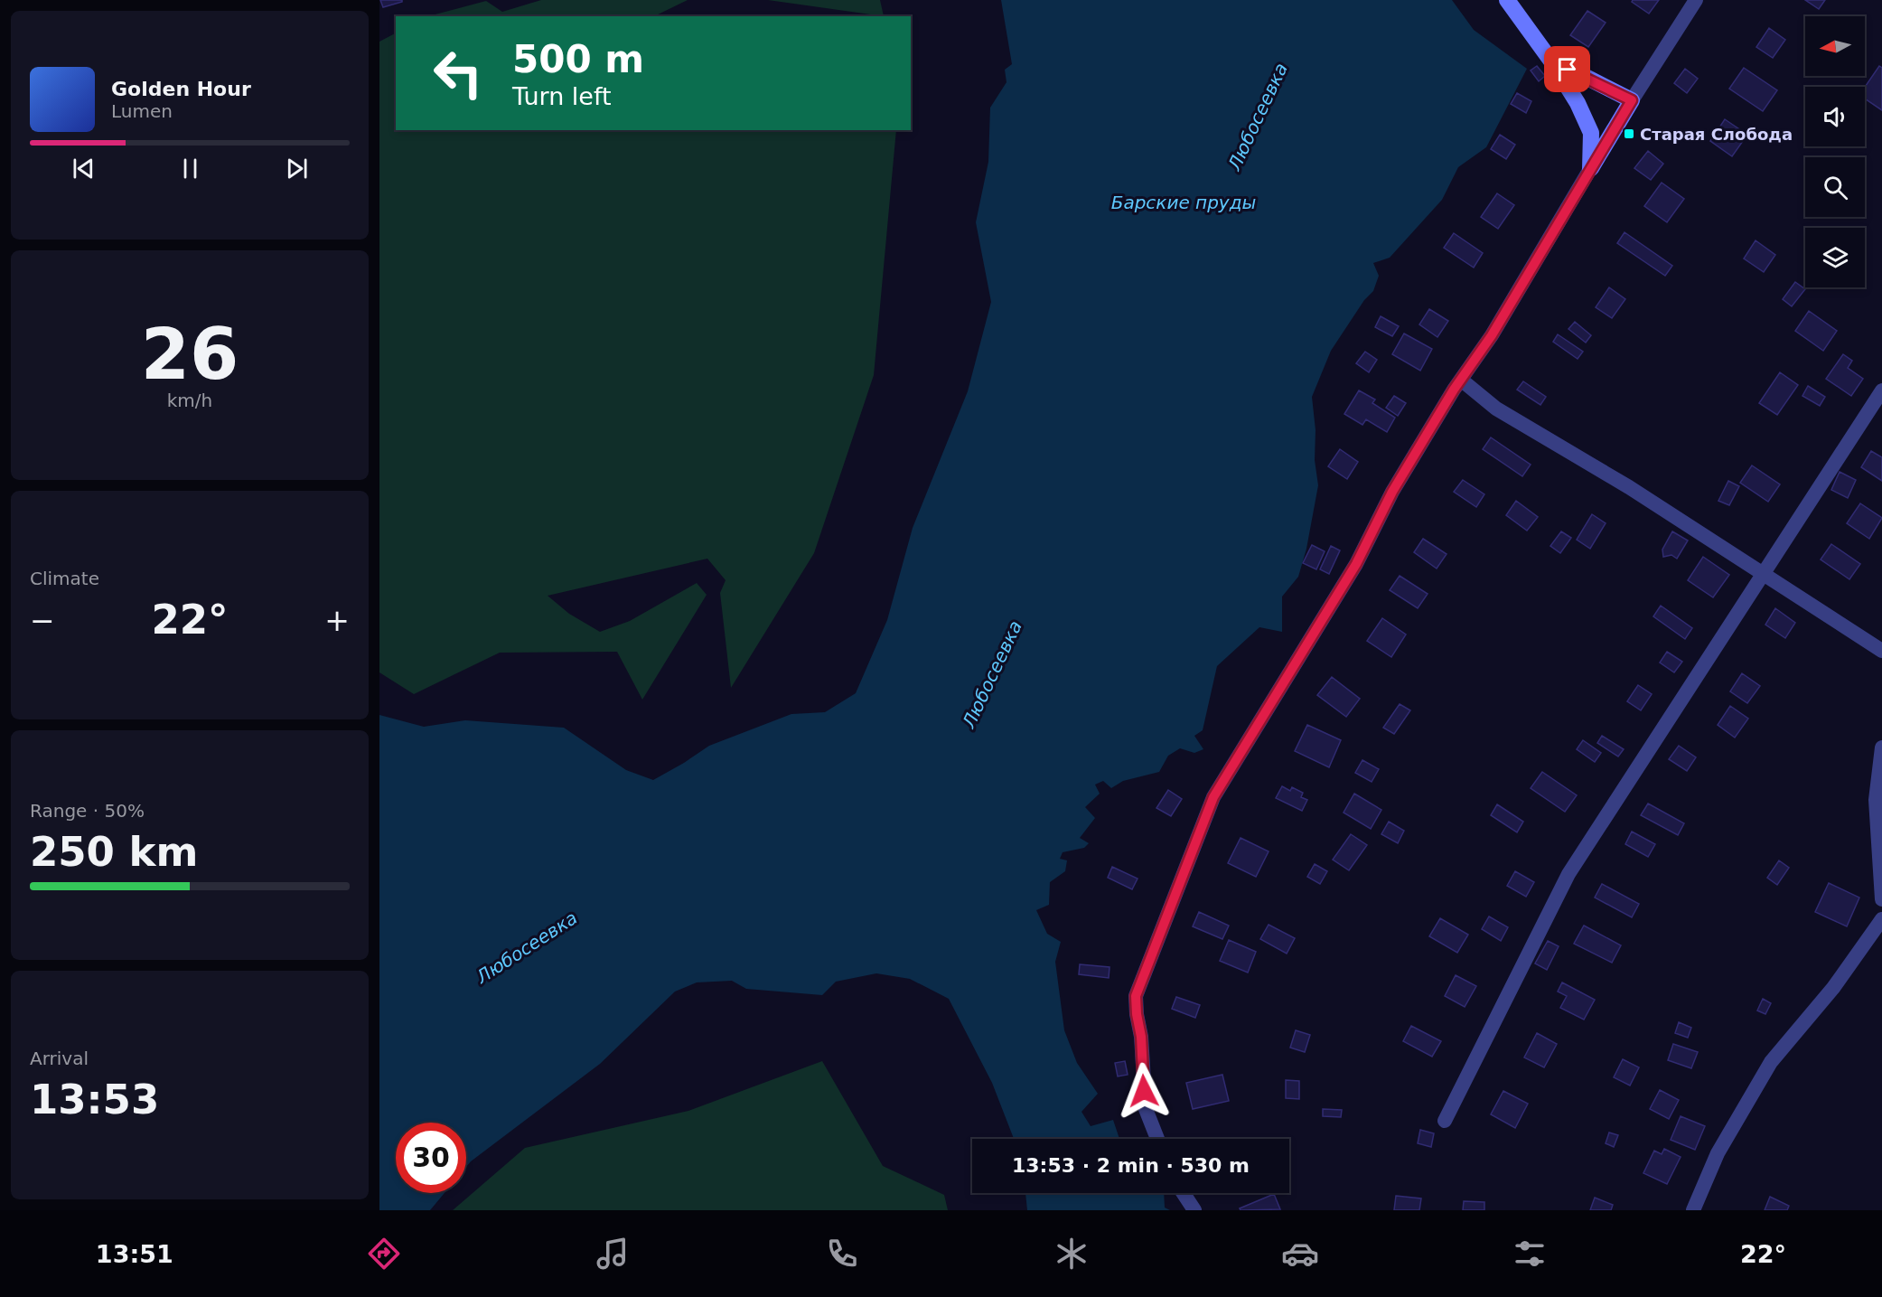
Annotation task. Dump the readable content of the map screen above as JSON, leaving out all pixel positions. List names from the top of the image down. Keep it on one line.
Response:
{"water":["Любосеевка","Барские пруды"],"places":{"transit":["Старая Слобода"]},"north":"left","page":{"turn":["500 m","Turn left"],"song":["Golden Hour","Lumen"],"tile":[["26","km/h"],"Climate",["Range · 50%","250 km"],["Arrival","13:53"]],"heat":["−","22°","+"],"limit":"30","trip":"13:53 · 2 min · 530 m","tabs":["13:51","22°"]}}
